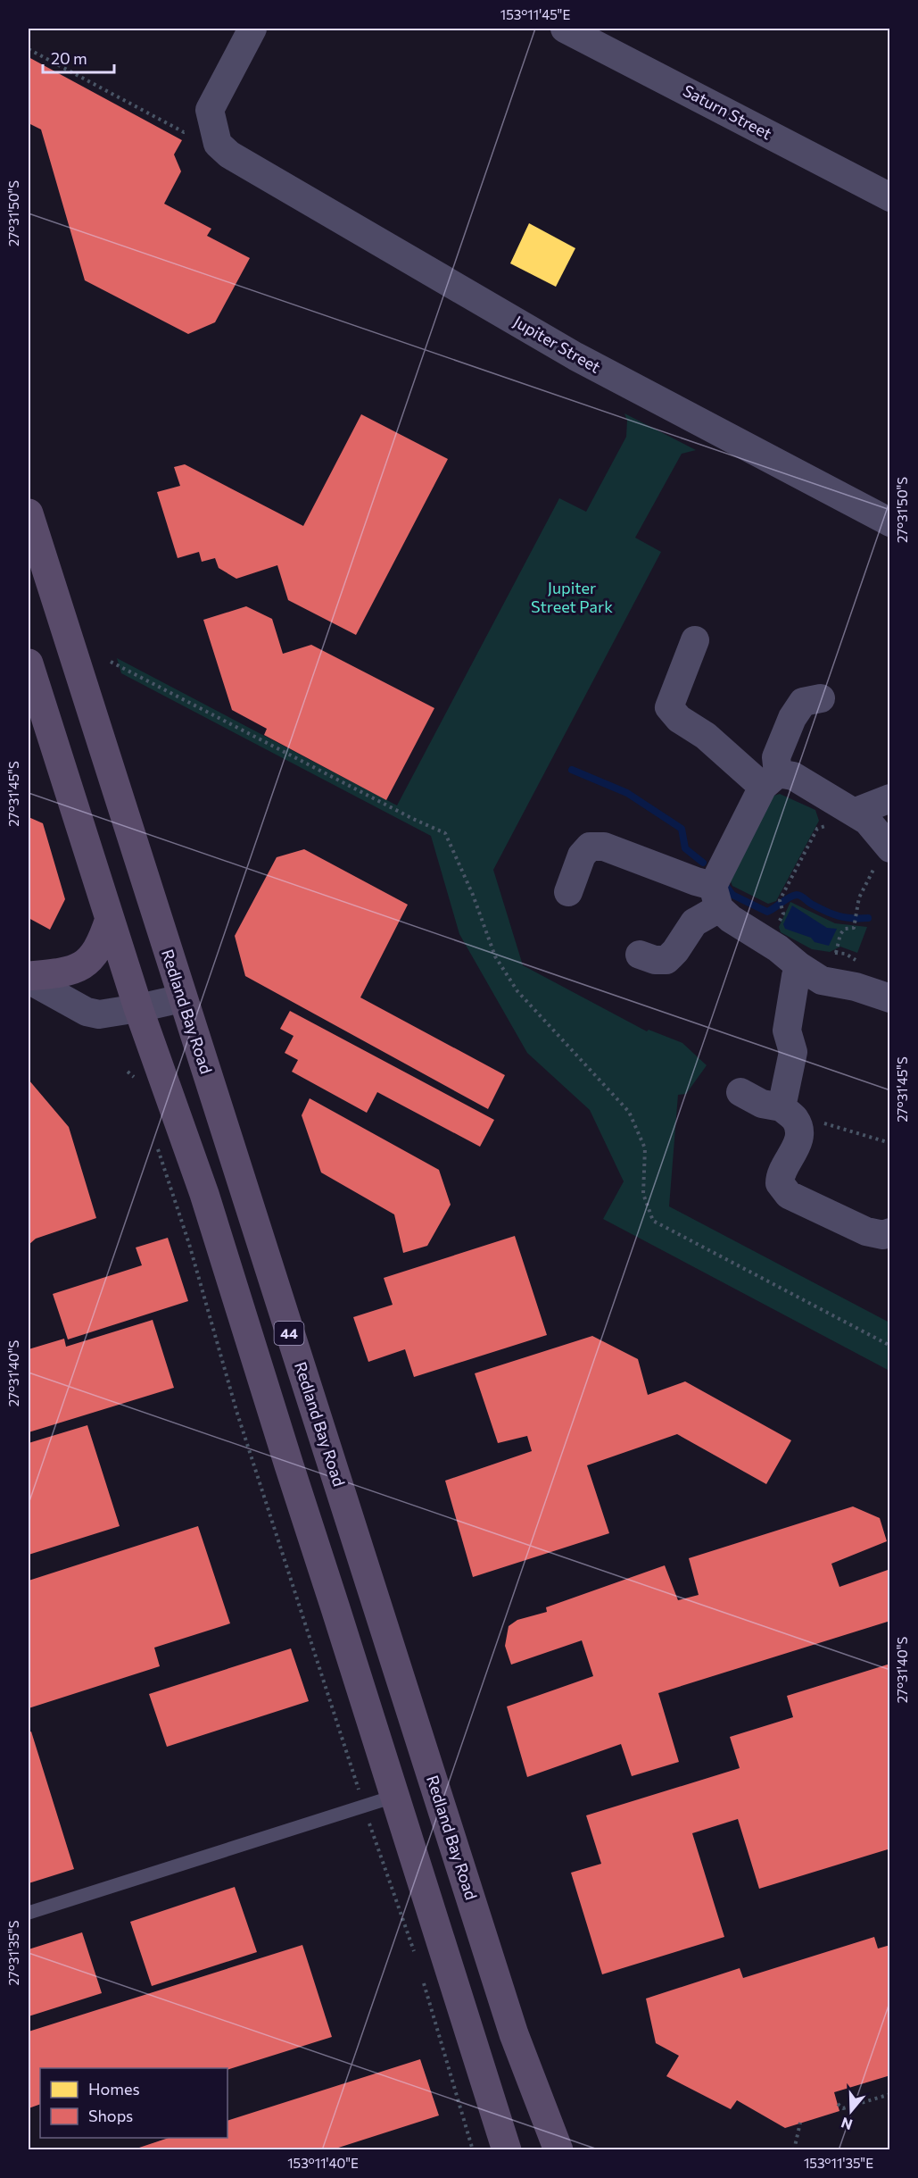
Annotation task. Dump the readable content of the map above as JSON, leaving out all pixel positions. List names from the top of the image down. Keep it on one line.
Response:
{"streets":{"main road":["Redland Bay Road","44"],"street":["Saturn Street","Jupiter Street"]},"parks":["Jupiter Street Park"],"legend":["Homes","Shops"],"scale_bar":"20 m","north":"bottom","coordinates":["153°11'45\"E","27°31'50\"S","27°31'45\"S","27°31'40\"S","27°31'35\"S","153°11'40\"E","153°11'35\"E"]}
